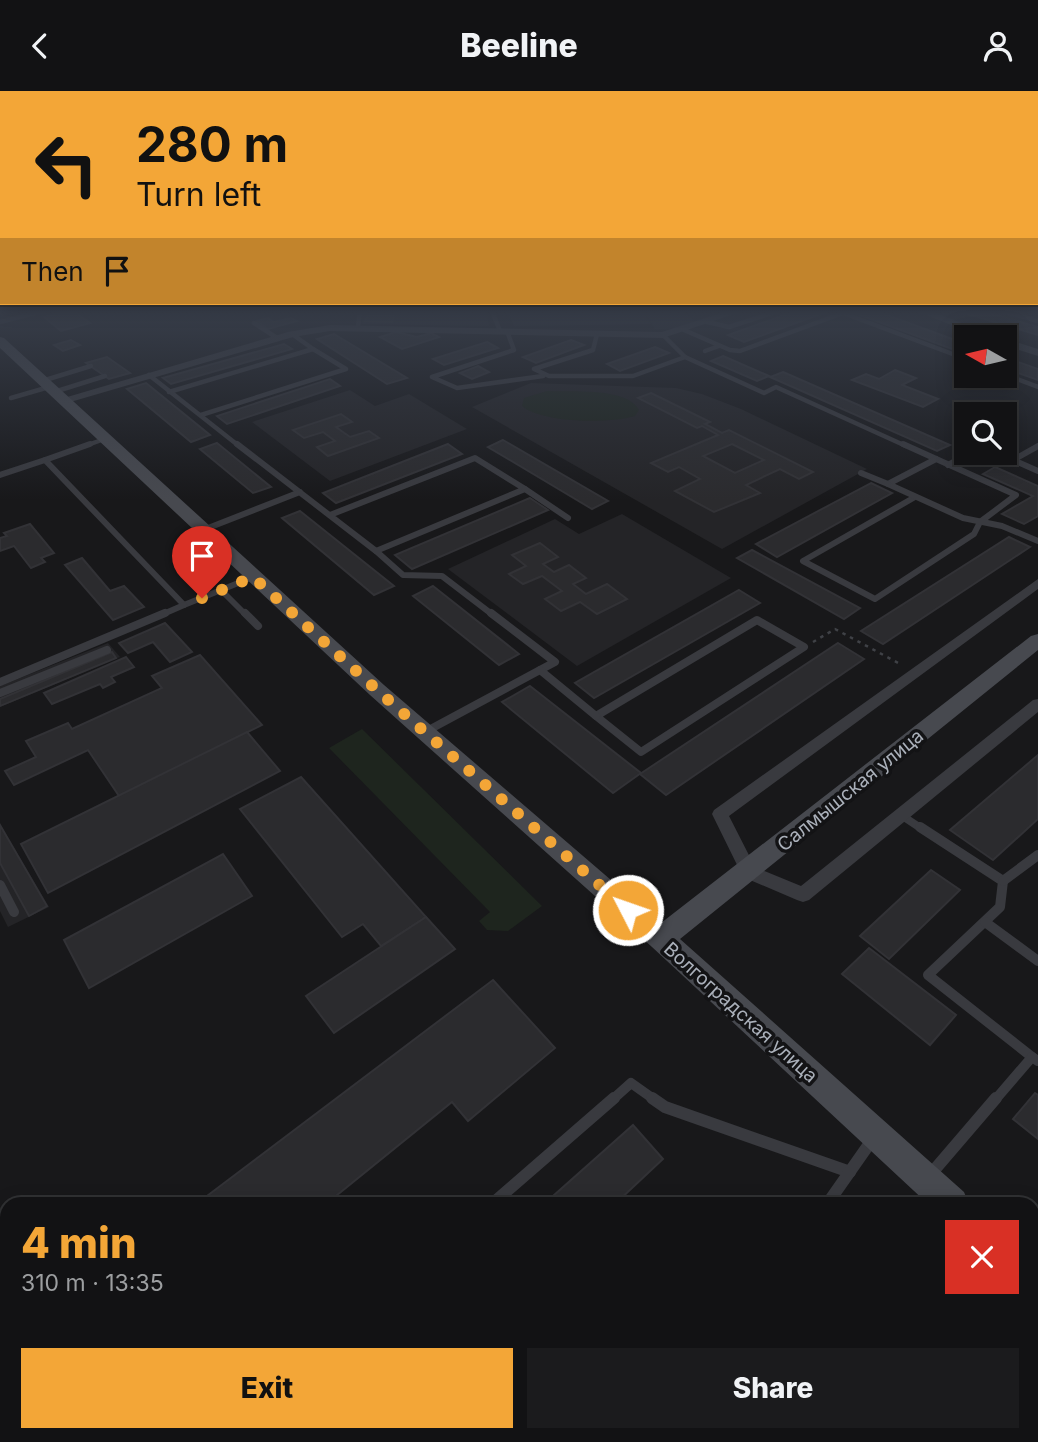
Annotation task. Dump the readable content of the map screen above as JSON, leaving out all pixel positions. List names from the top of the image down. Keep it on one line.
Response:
{"streets":{"main road":["Салмышская улица","Волгоградская улица"]},"crossings":[["Салмышская улица","Волгоградская улица"]],"north":"left","page":{"header":"Beeline","turn":["280 m","Turn left"],"then":"Then","heading":["4 min","310 m · 13:35"],"buttons":["Exit","Share"]}}
